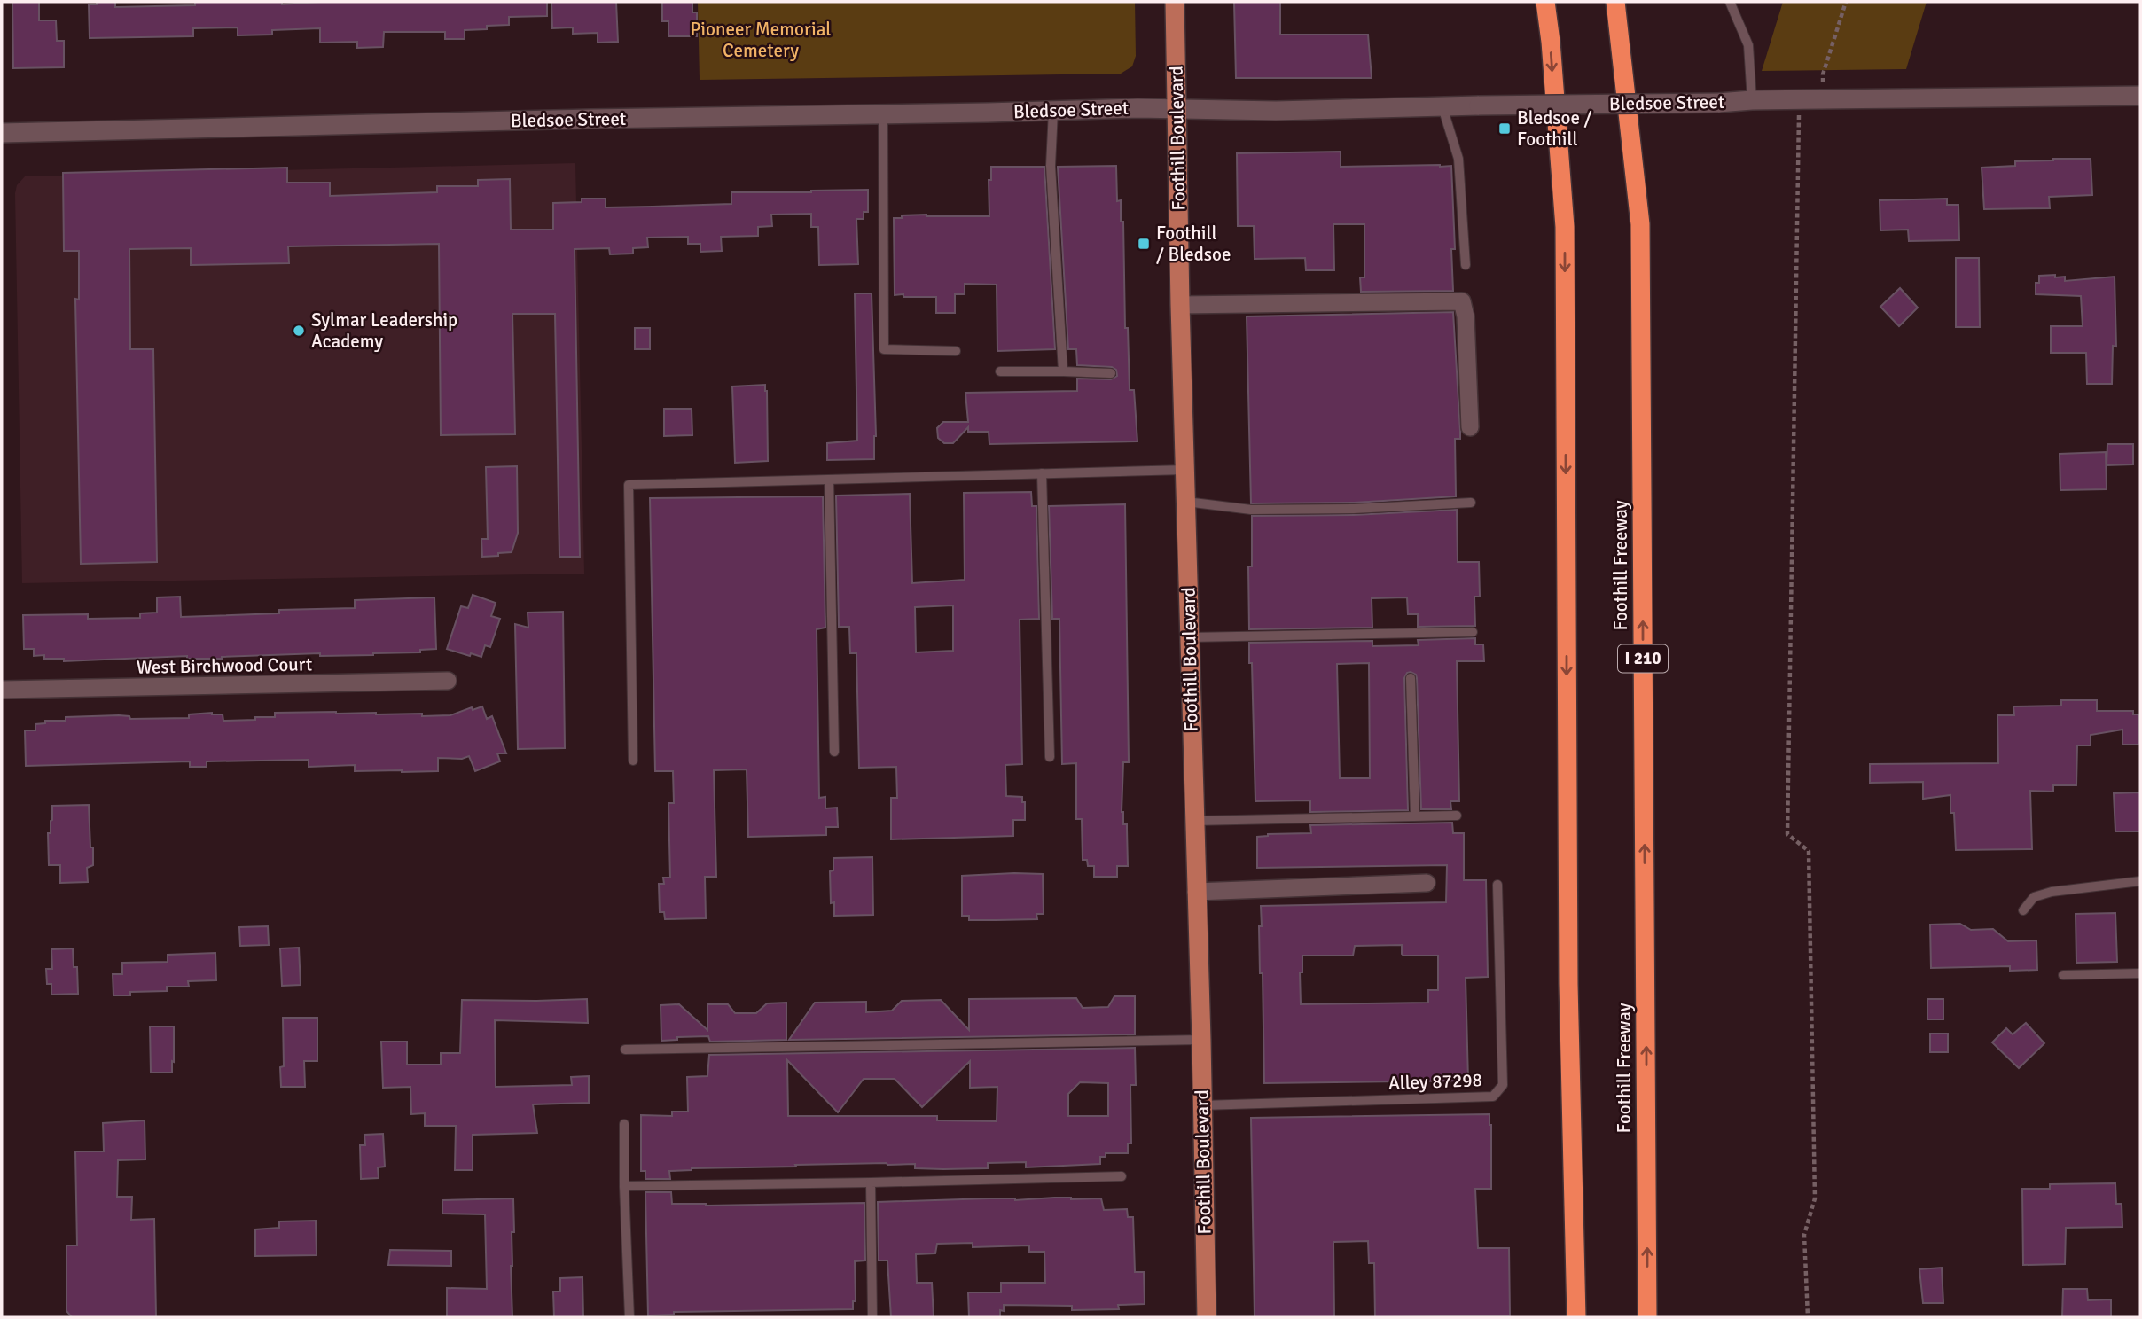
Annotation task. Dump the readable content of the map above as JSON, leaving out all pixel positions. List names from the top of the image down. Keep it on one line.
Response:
{"streets":{"highway":["Foothill Freeway","I 210"],"main road":["Foothill Boulevard"],"street":["Bledsoe Street","West Birchwood Court"],"lane":["Alley 87298"]},"crossings":[["Bledsoe Street","Foothill Boulevard"],["Foothill Boulevard","Alley 87298"]],"parks":["Pioneer Memorial Cemetery"],"places":{"transit":["Bledsoe / Foothill","Foothill / Bledsoe"],"other":["Sylmar Leadership Academy"]}}
